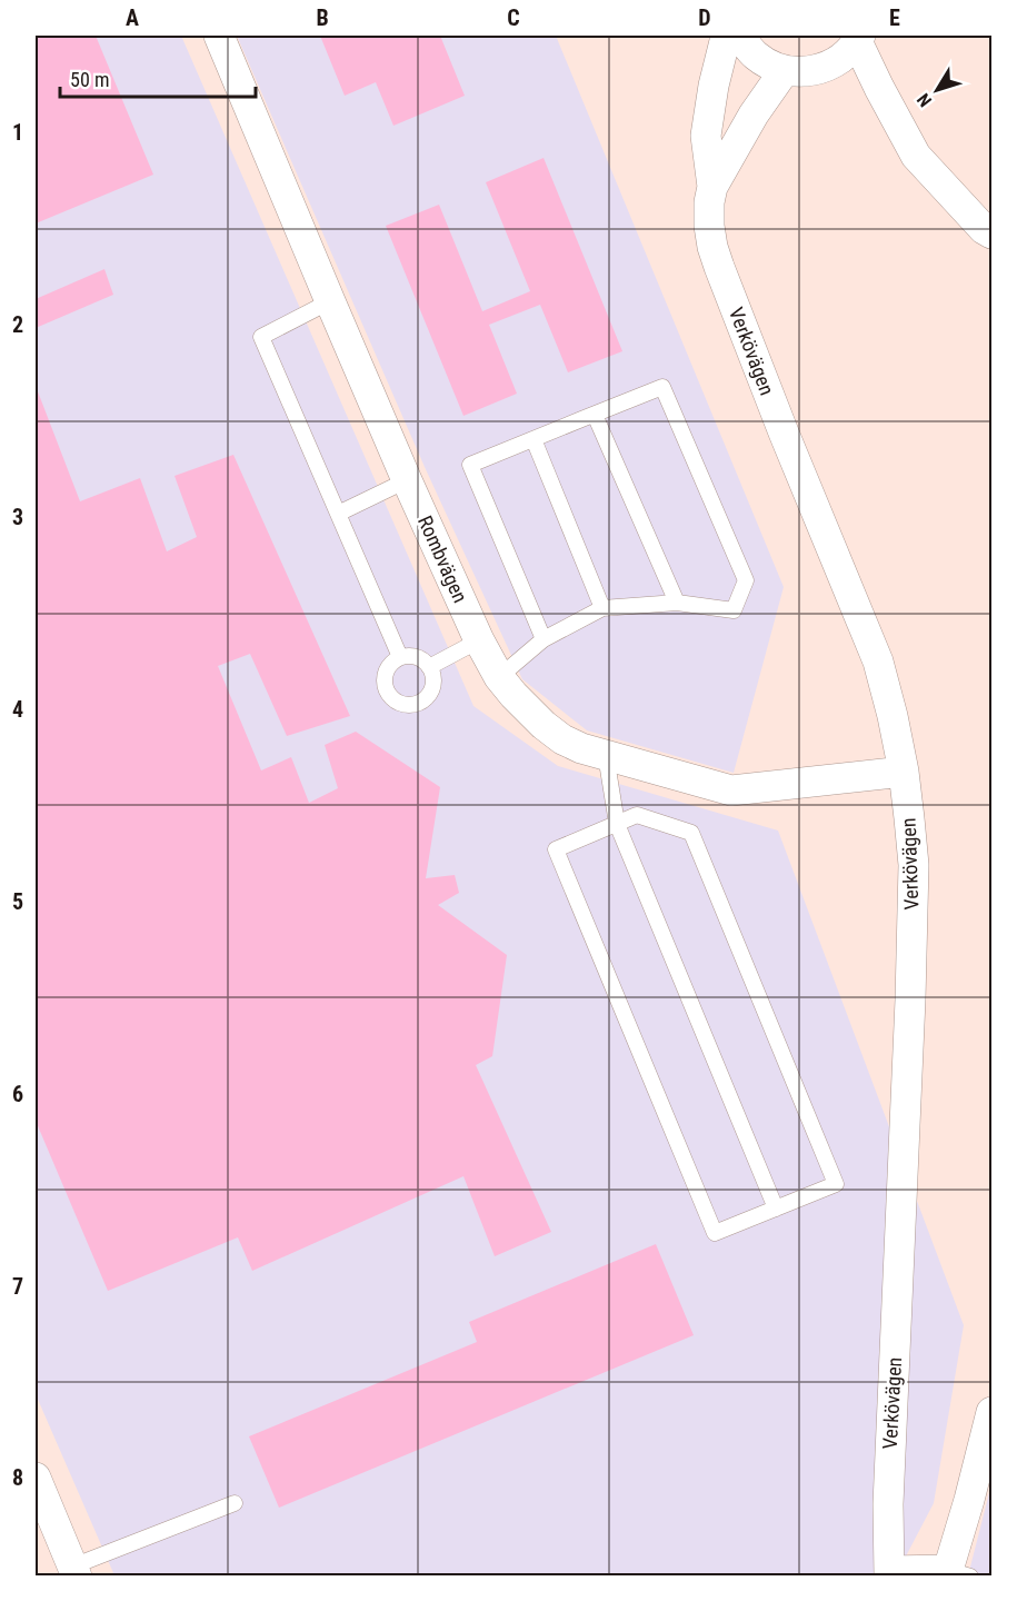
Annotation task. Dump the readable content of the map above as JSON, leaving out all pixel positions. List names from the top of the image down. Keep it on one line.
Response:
{"streets":{"street":["Verkövägen","Rombvägen"]},"crossings":[["Verkövägen","Rombvägen"]],"scale_bar":"50 m","north":"bottom left","grid":{"columns":["A","B","C","D","E"],"rows":["1","2","3","4","5","6","7","8"]}}
